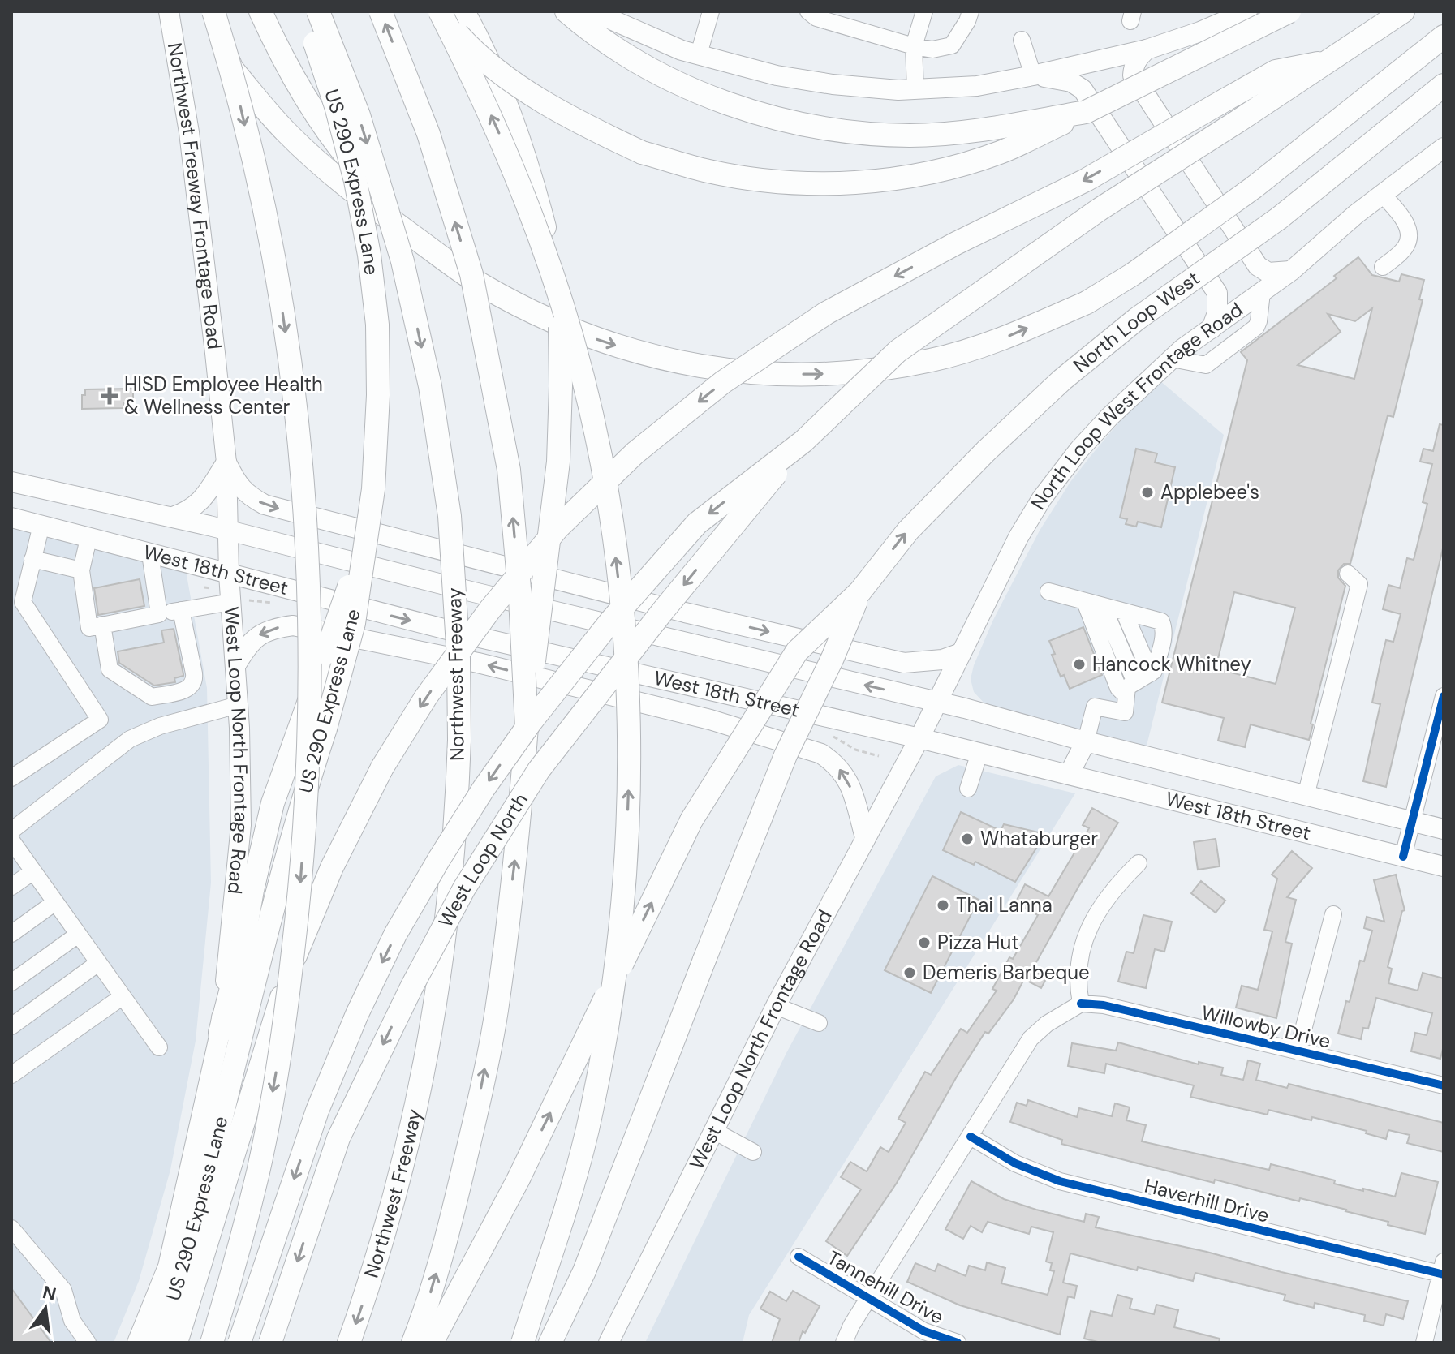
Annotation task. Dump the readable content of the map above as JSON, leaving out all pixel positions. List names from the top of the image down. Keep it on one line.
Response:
{"streets":{"highway":["US 290 Express Lane","North Loop West","Northwest Freeway","West Loop North"],"main road":["Northwest Freeway Frontage Road","North Loop West Frontage Road","West 18th Street","West Loop North Frontage Road"],"street":["Willowby Drive","Haverhill Drive","Tannehill Drive"]},"crossings":[["Northwest Freeway Frontage Road","West 18th Street"],["Northwest Freeway Frontage Road","West Loop North Frontage Road"],["North Loop West Frontage Road","West 18th Street"],["North Loop West Frontage Road","West Loop North Frontage Road"],["West 18th Street","West Loop North Frontage Road"]],"places":{"health":["HISD Employee Health & Wellness Center"],"other":["Applebee's","Hancock Whitney","Whataburger","Thai Lanna","Pizza Hut","Demeris Barbeque"]},"north":"top"}
